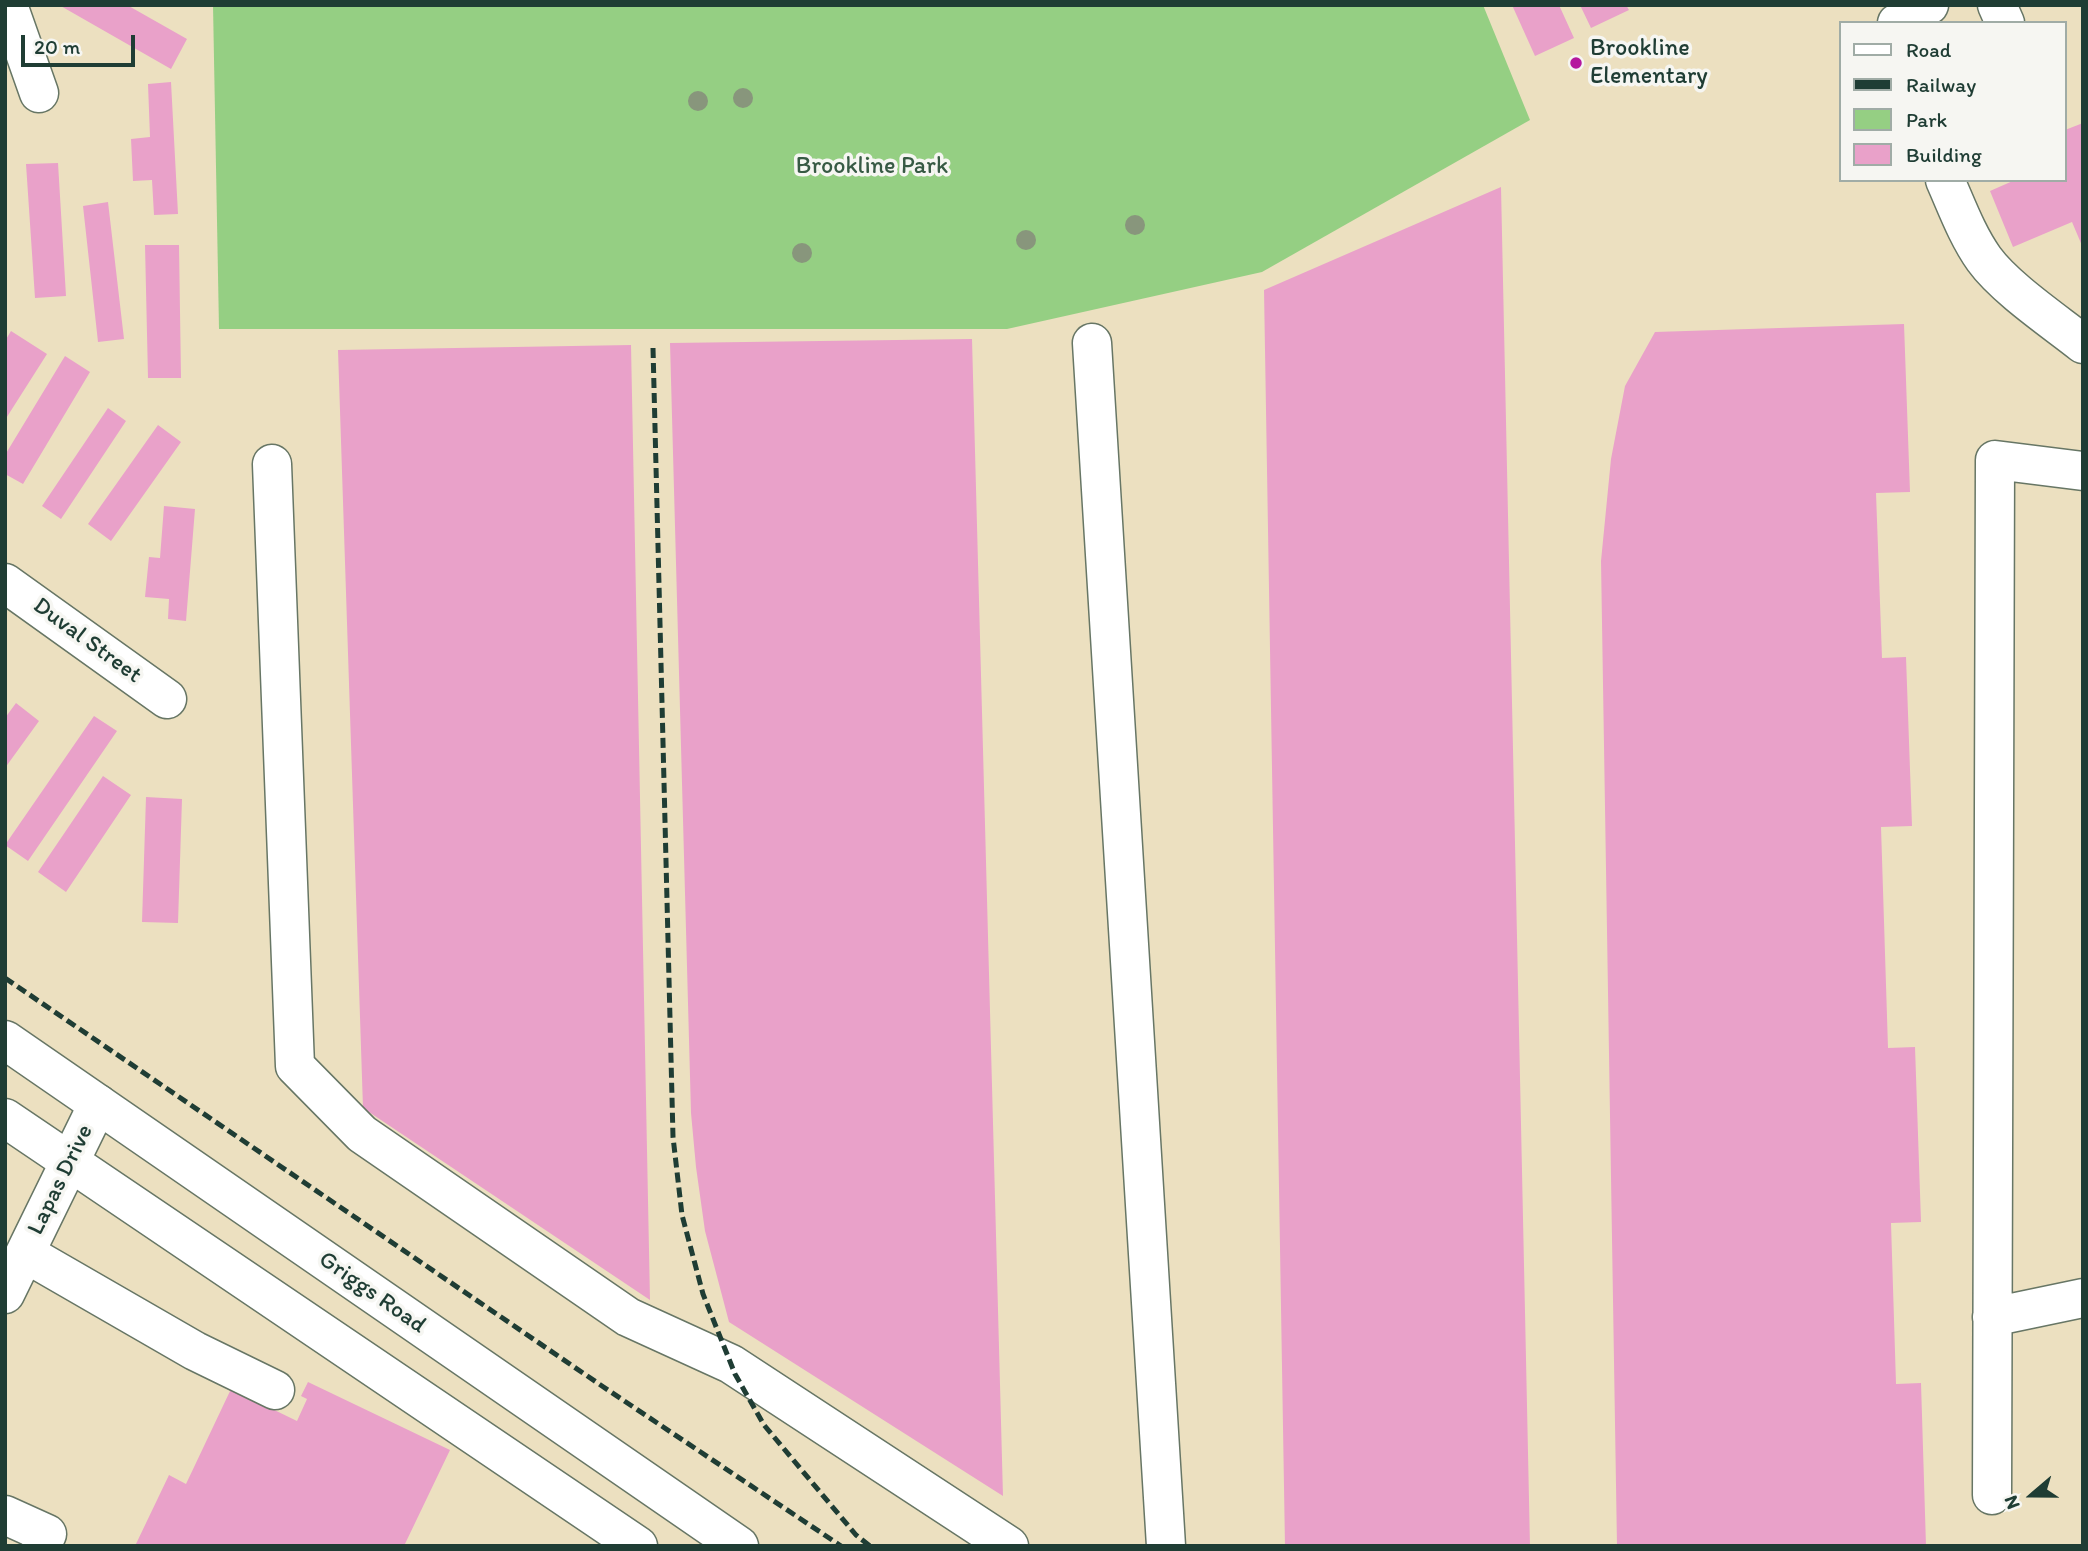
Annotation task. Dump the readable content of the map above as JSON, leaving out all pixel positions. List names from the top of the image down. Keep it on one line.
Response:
{"streets":{"main road":["Duval Street","Lapas Drive","Griggs Road"]},"crossings":[["Lapas Drive","Griggs Road"]],"parks":["Brookline Park"],"places":["Brookline Elementary"],"legend":["Road","Railway","Park","Building"],"scale_bar":"20 m","north":"left"}
